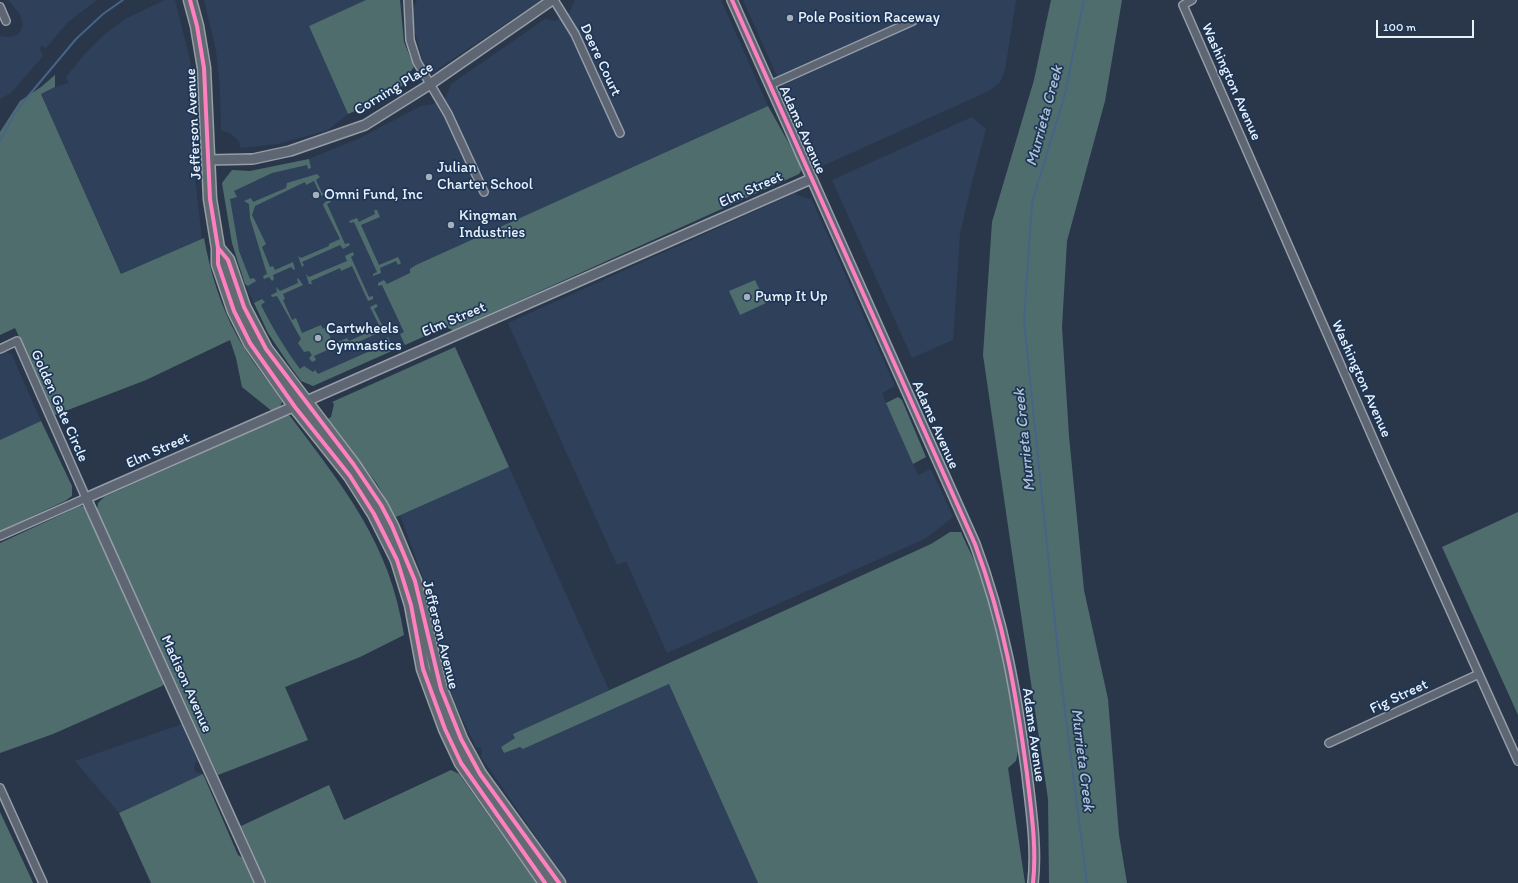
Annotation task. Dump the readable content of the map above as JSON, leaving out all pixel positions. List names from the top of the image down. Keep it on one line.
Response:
{"streets":{"main road":["Jefferson Avenue"],"street":["Deere Court","Washington Avenue","Corning Place","Adams Avenue","Elm Street","Golden Gate Circle","Madison Avenue","Fig Street"]},"crossings":[["Deere Court","Corning Place"],["Washington Avenue","Fig Street"],["Corning Place","Jefferson Avenue"],["Jefferson Avenue","Elm Street"],["Adams Avenue","Elm Street"],["Elm Street","Golden Gate Circle"],["Elm Street","Madison Avenue"],["Golden Gate Circle","Madison Avenue"]],"water":["Murrieta Creek"],"places":["Pole Position Raceway","Julian Charter School","Omni Fund, Inc","Kingman Industries","Pump It Up","Cartwheels Gymnastics"],"scale_bar":"100 m"}
